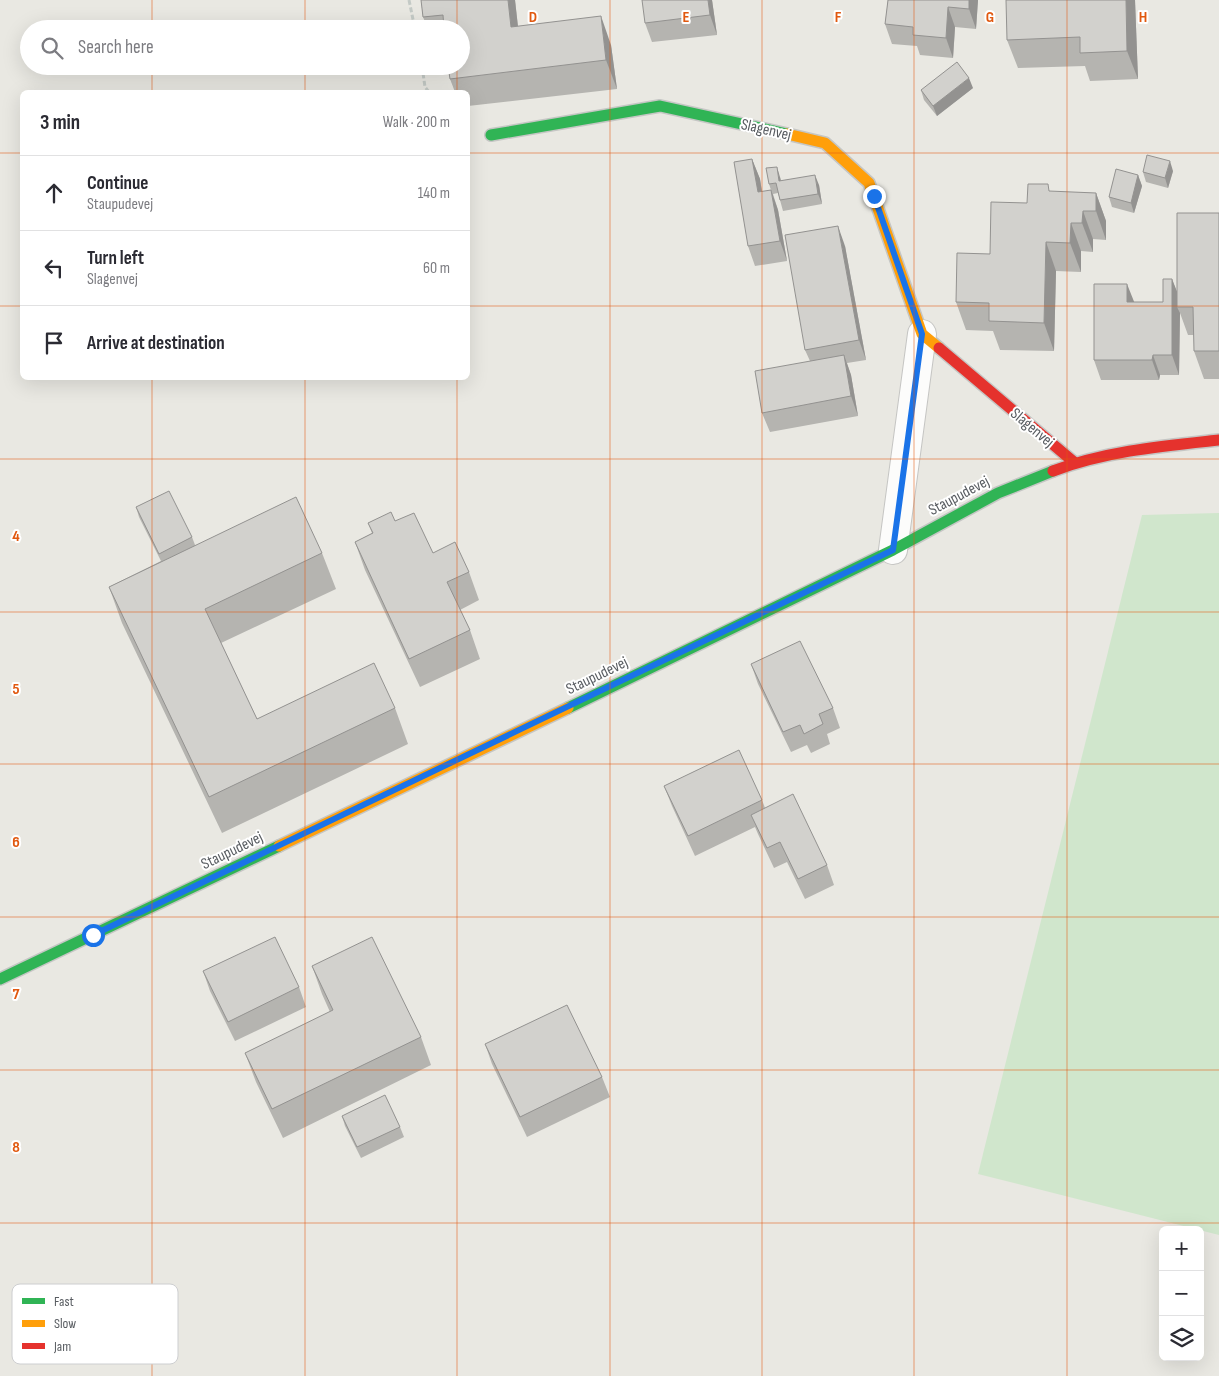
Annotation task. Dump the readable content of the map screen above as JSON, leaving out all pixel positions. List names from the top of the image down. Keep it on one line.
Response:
{"streets":{"street":["Slagenvej","Staupudevej"]},"crossings":[["Slagenvej","Staupudevej"]],"legend":["Fast","Slow","Jam"],"page":{"search":"Search here","heading":["3 min","Walk · 200 m"],"list":[["Continue","Staupudevej","140 m"],["Turn left","Slagenvej","60 m"],"Arrive at destination"],"map_buttons":["+","−"]},"grid":{"columns":["D","E","F","G","H"],"rows":["4","5","6","7","8"]}}
